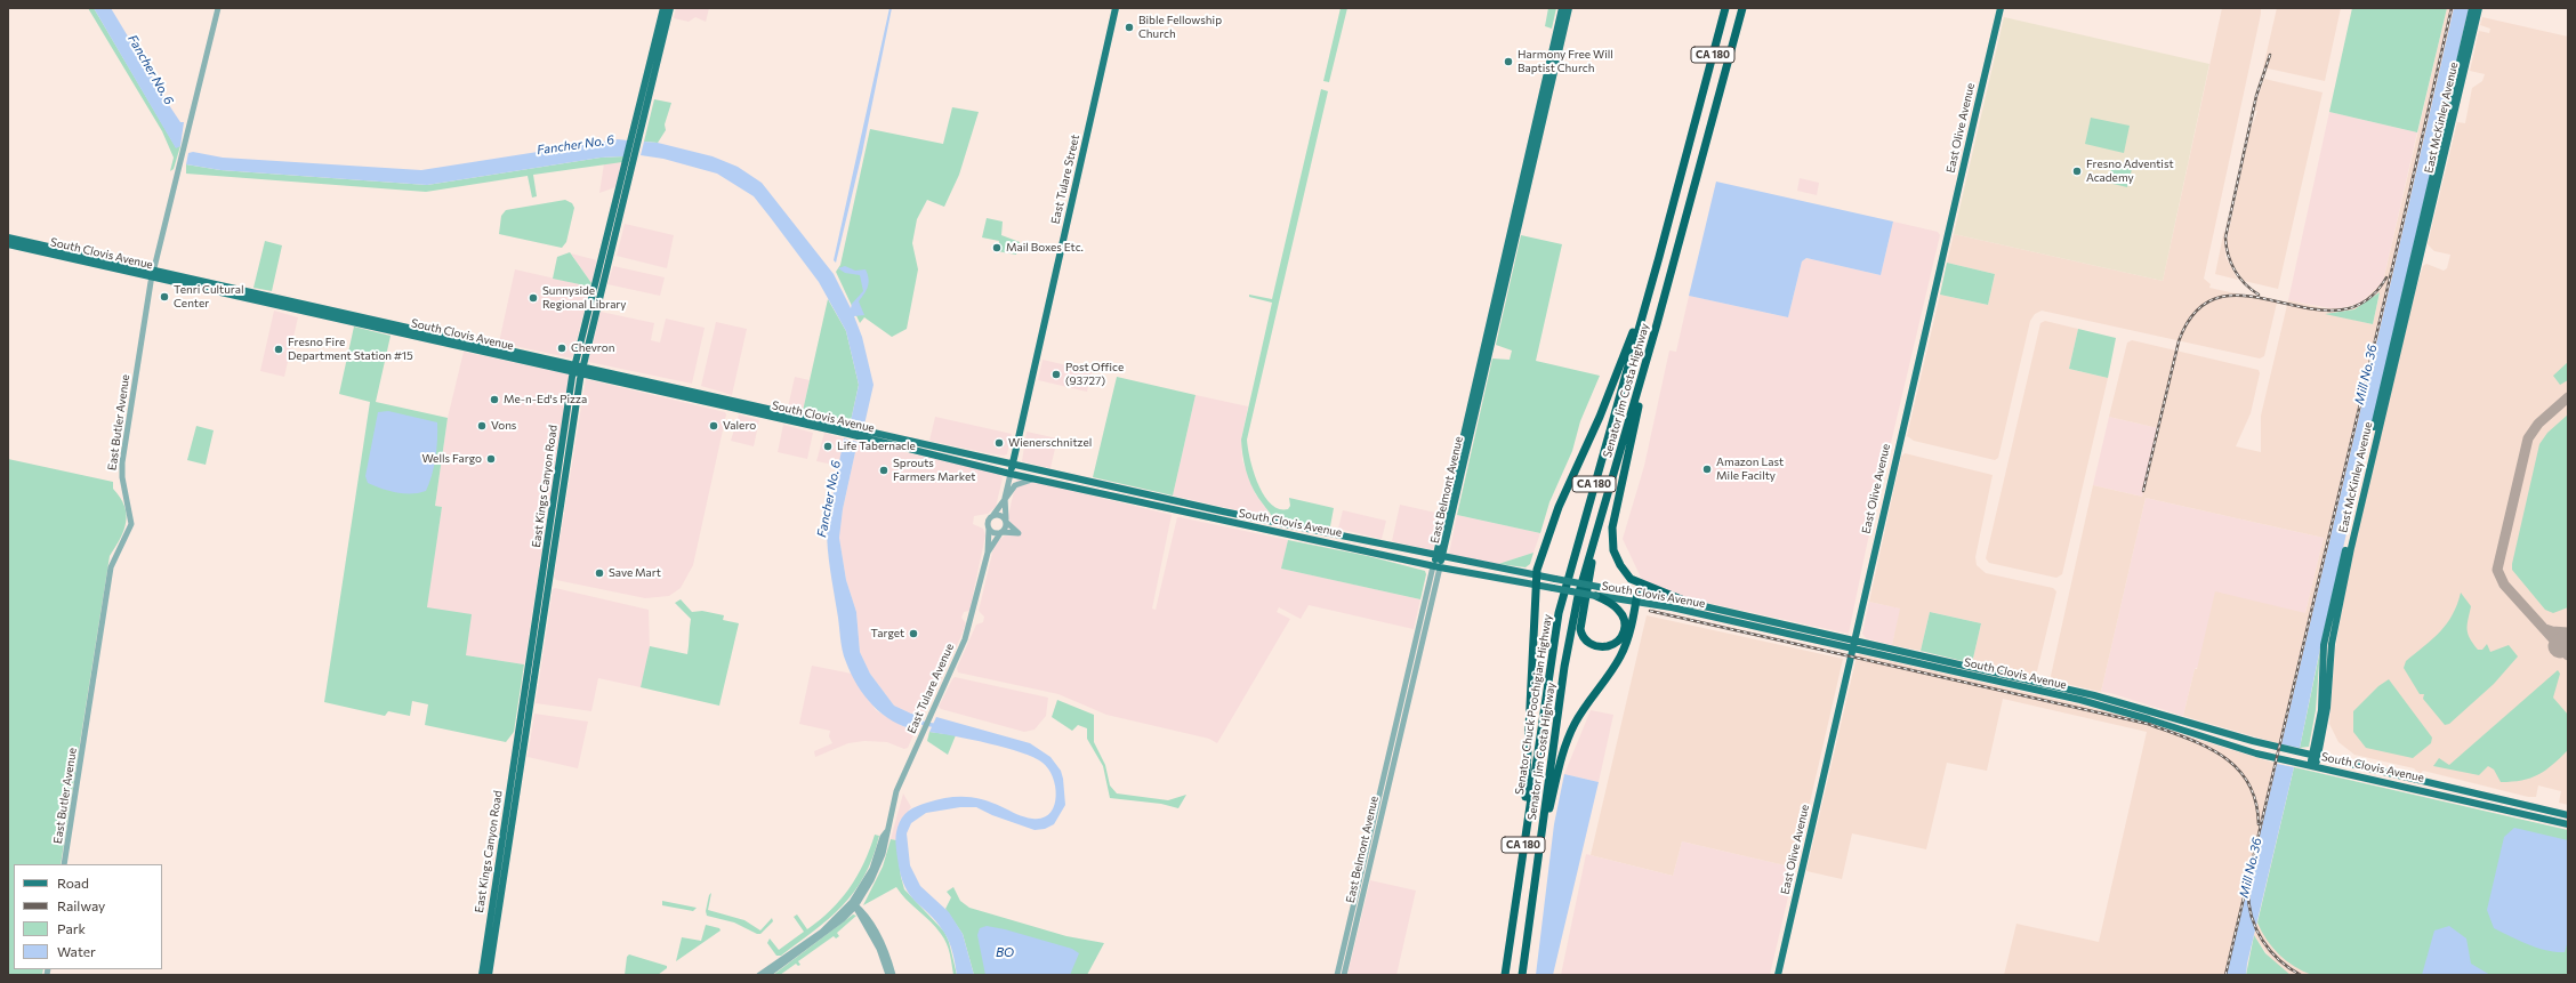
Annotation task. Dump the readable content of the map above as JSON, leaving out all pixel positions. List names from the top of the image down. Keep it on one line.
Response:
{"streets":{"highway":["CA 180","Senator Jim Costa Highway","Senator Chuck Poochigian Highway"],"main road":["East McKinley Avenue","East Olive Avenue","East Tulare Street","South Clovis Avenue","East Kings Canyon Road","East Belmont Avenue","East Tulare Avenue"],"street":["East Butler Avenue"]},"crossings":[["CA 180","Senator Jim Costa Highway"],["CA 180","Senator Chuck Poochigian Highway"],["East McKinley Avenue","South Clovis Avenue"],["East Olive Avenue","South Clovis Avenue"],["East Tulare Street","South Clovis Avenue"],["East Tulare Street","East Tulare Avenue"],["South Clovis Avenue","East Butler Avenue"],["South Clovis Avenue","East Kings Canyon Road"],["South Clovis Avenue","East Belmont Avenue"],["South Clovis Avenue","East Tulare Avenue"]],"water":["Fancher No. 6","Mill No. 36","BO"],"places":["Bible Fellowship Church","Harmony Free Will Baptist Church","Fresno Adventist Academy","Mail Boxes Etc.","Tenri Cultural Center","Sunnyside Regional Library","Chevron","Fresno Fire Department Station #15","Post Office (93727)","Me-n-Ed's Pizza","Vons","Valero","Wienerschnitzel","Life Tabernacle","Wells Fargo","Amazon Last Mile Facilty","Sprouts Farmers Market","Save Mart","Target"],"legend":["Road","Railway","Park","Water"]}
